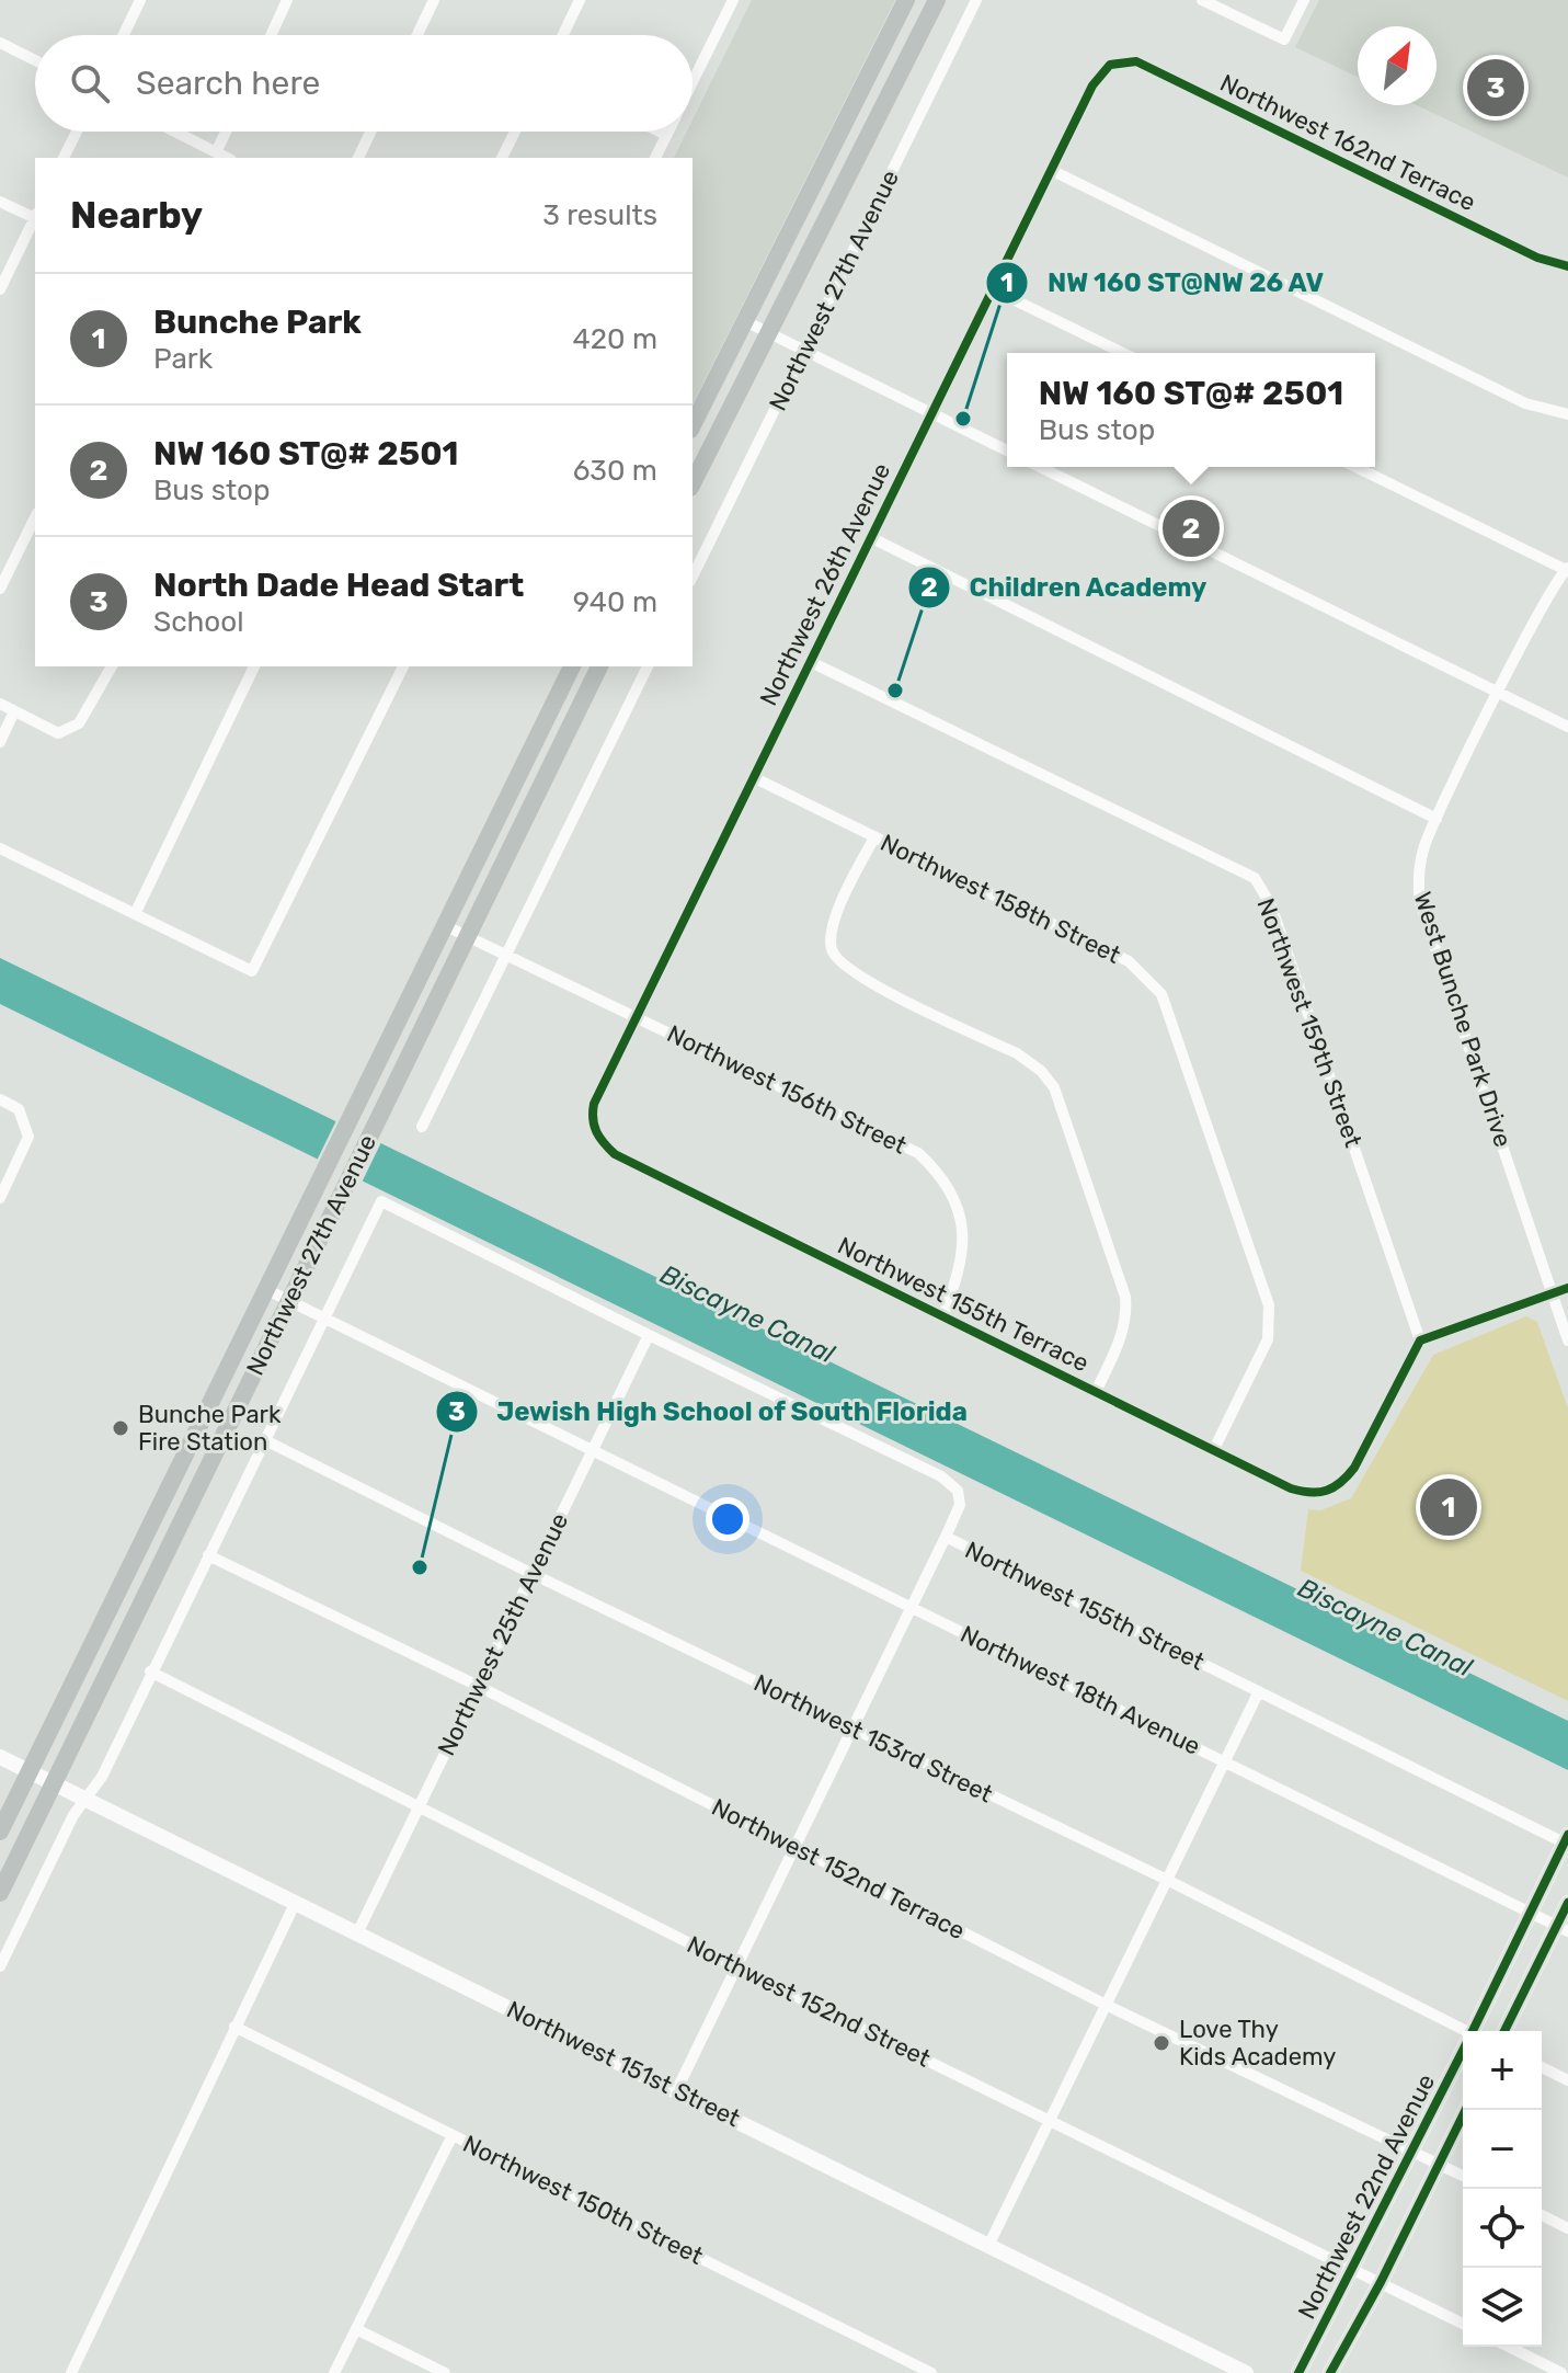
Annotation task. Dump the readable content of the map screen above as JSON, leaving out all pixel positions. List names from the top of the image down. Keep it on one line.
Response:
{"streets":{"main road":["Northwest 27th Avenue"],"street":["Northwest 162nd Terrace","Northwest 26th Avenue","Northwest 158th Street","West Bunche Park Drive","Northwest 159th Street","Northwest 156th Street","Northwest 155th Terrace","Northwest 155th Street","Northwest 25th Avenue","Northwest 18th Avenue","Northwest 153rd Street","Northwest 152nd Terrace","Northwest 152nd Street","Northwest 151st Street","Northwest 22nd Avenue","Northwest 150th Street"]},"crossings":[["Northwest 162nd Terrace","Northwest 26th Avenue"],["Northwest 27th Avenue","Northwest 156th Street"],["Northwest 27th Avenue","Northwest 155th Street"],["Northwest 27th Avenue","Northwest 18th Avenue"],["Northwest 27th Avenue","Northwest 153rd Street"],["Northwest 27th Avenue","Northwest 152nd Terrace"],["Northwest 27th Avenue","Northwest 152nd Street"],["Northwest 27th Avenue","Northwest 151st Street"],["Northwest 26th Avenue","Northwest 158th Street"],["Northwest 26th Avenue","Northwest 159th Street"],["Northwest 26th Avenue","Northwest 156th Street"],["Northwest 26th Avenue","Northwest 155th Terrace"],["Northwest 158th Street","Northwest 155th Terrace"],["Northwest 159th Street","Northwest 155th Terrace"],["Northwest 156th Street","Northwest 155th Terrace"],["Northwest 155th Street","Northwest 25th Avenue"],["Northwest 155th Street","Northwest 22nd Avenue"],["Northwest 25th Avenue","Northwest 18th Avenue"],["Northwest 25th Avenue","Northwest 153rd Street"],["Northwest 25th Avenue","Northwest 152nd Terrace"],["Northwest 25th Avenue","Northwest 152nd Street"],["Northwest 25th Avenue","Northwest 151st Street"],["Northwest 18th Avenue","Northwest 22nd Avenue"],["Northwest 152nd Terrace","Northwest 22nd Avenue"],["Northwest 152nd Street","Northwest 22nd Avenue"]],"water":["Biscayne Canal"],"places":["NW 160 ST@NW 26 AV","Children Academy","Bunche Park Fire Station","Jewish High School of South Florida","Love Thy Kids Academy"],"north":"top right","page":{"search":"Search here","pins":["3","2","1"],"heading":["Nearby","3 results"],"list":[{"mark":"1","name":"Bunche Park","note":"Park","value":"420 m"},{"mark":"2","name":"NW 160 ST@# 2501","note":"Bus stop","value":"630 m"},{"mark":"3","name":"North Dade Head Start","note":"School","value":"940 m"}],"popup":["NW 160 ST@# 2501","Bus stop"],"map_buttons":["+","−"]}}
